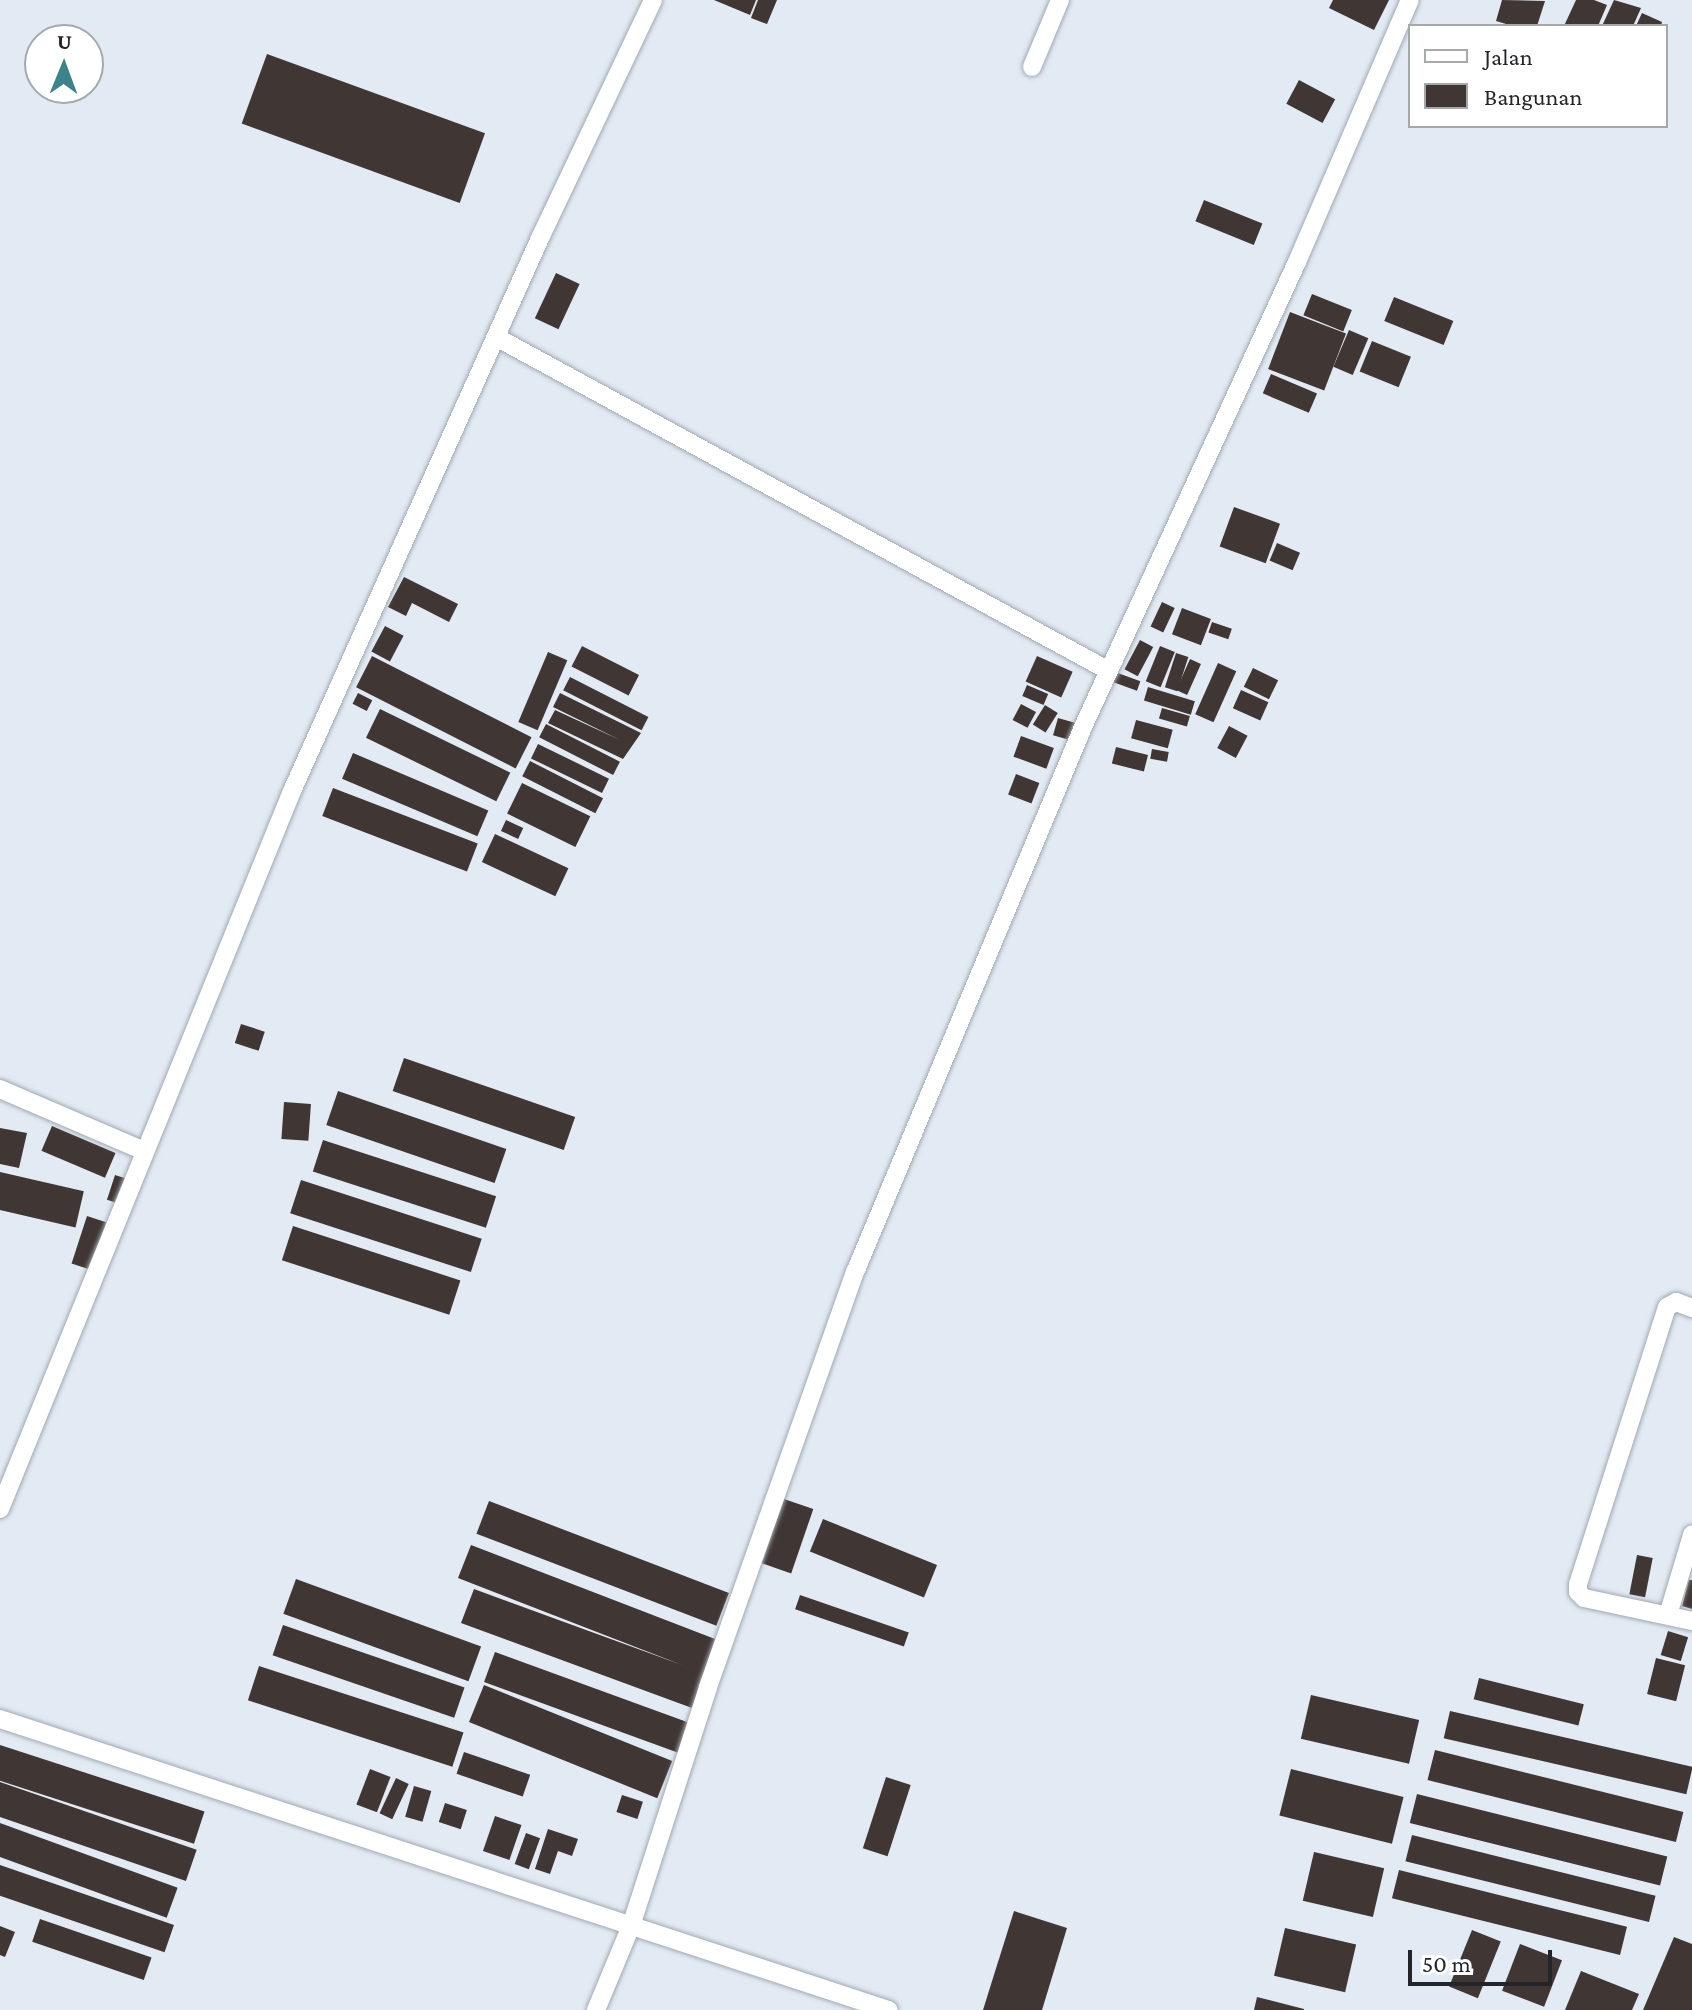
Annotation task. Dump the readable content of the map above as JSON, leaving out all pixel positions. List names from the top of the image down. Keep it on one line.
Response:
{"legend":["Jalan","Bangunan"],"scale_bar":"50 m","north":"top"}
